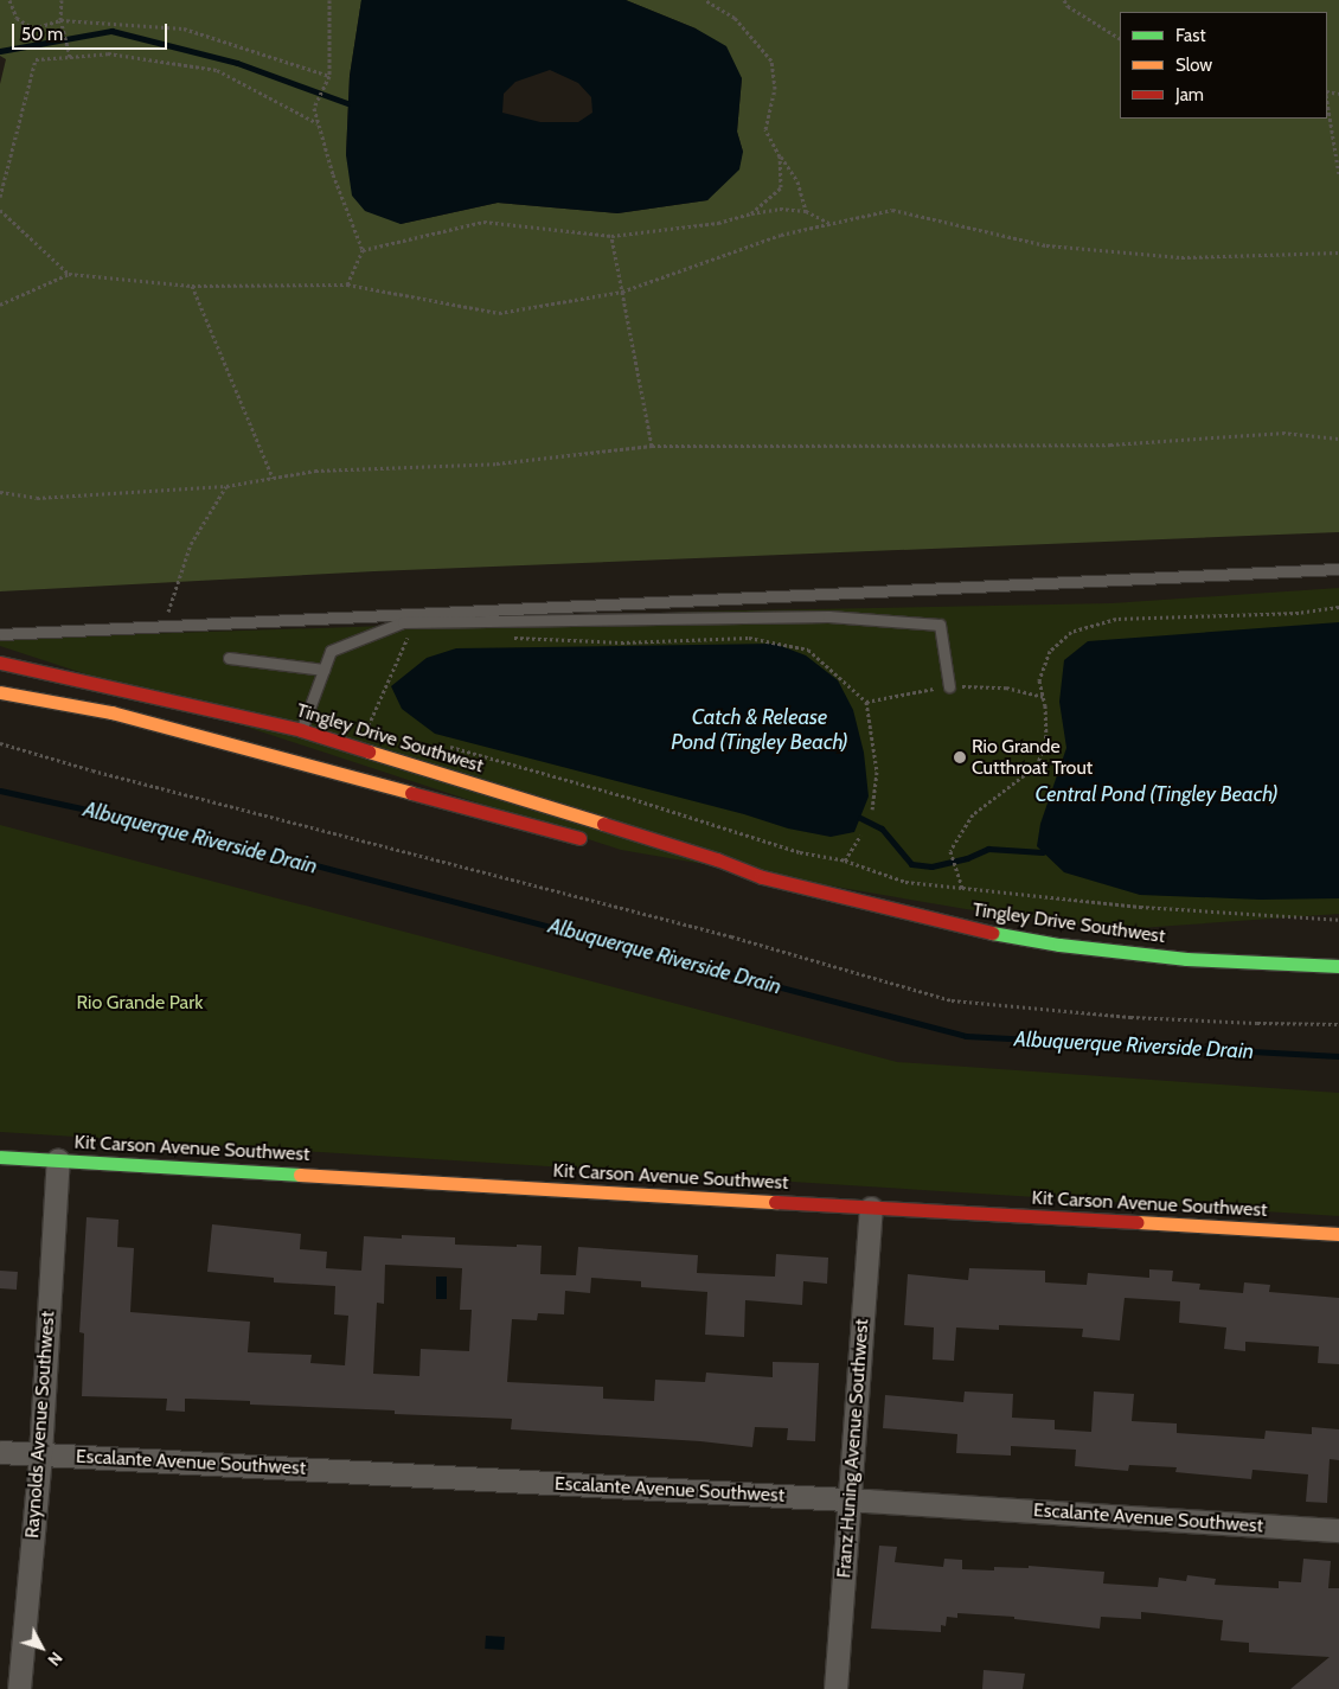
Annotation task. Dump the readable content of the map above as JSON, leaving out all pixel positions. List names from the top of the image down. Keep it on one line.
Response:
{"streets":{"street":["Tingley Drive Southwest","Kit Carson Avenue Southwest","Raynolds Avenue Southwest","Franz Huning Avenue Southwest","Escalante Avenue Southwest"]},"crossings":[["Kit Carson Avenue Southwest","Raynolds Avenue Southwest"],["Kit Carson Avenue Southwest","Franz Huning Avenue Southwest"],["Raynolds Avenue Southwest","Escalante Avenue Southwest"],["Franz Huning Avenue Southwest","Escalante Avenue Southwest"]],"water":["Catch & Release Pond (Tingley Beach)","Central Pond (Tingley Beach)","Albuquerque Riverside Drain"],"parks":["Rio Grande Park"],"places":["Rio Grande Cutthroat Trout"],"legend":["Fast","Slow","Jam"],"scale_bar":"50 m","north":"bottom right"}
